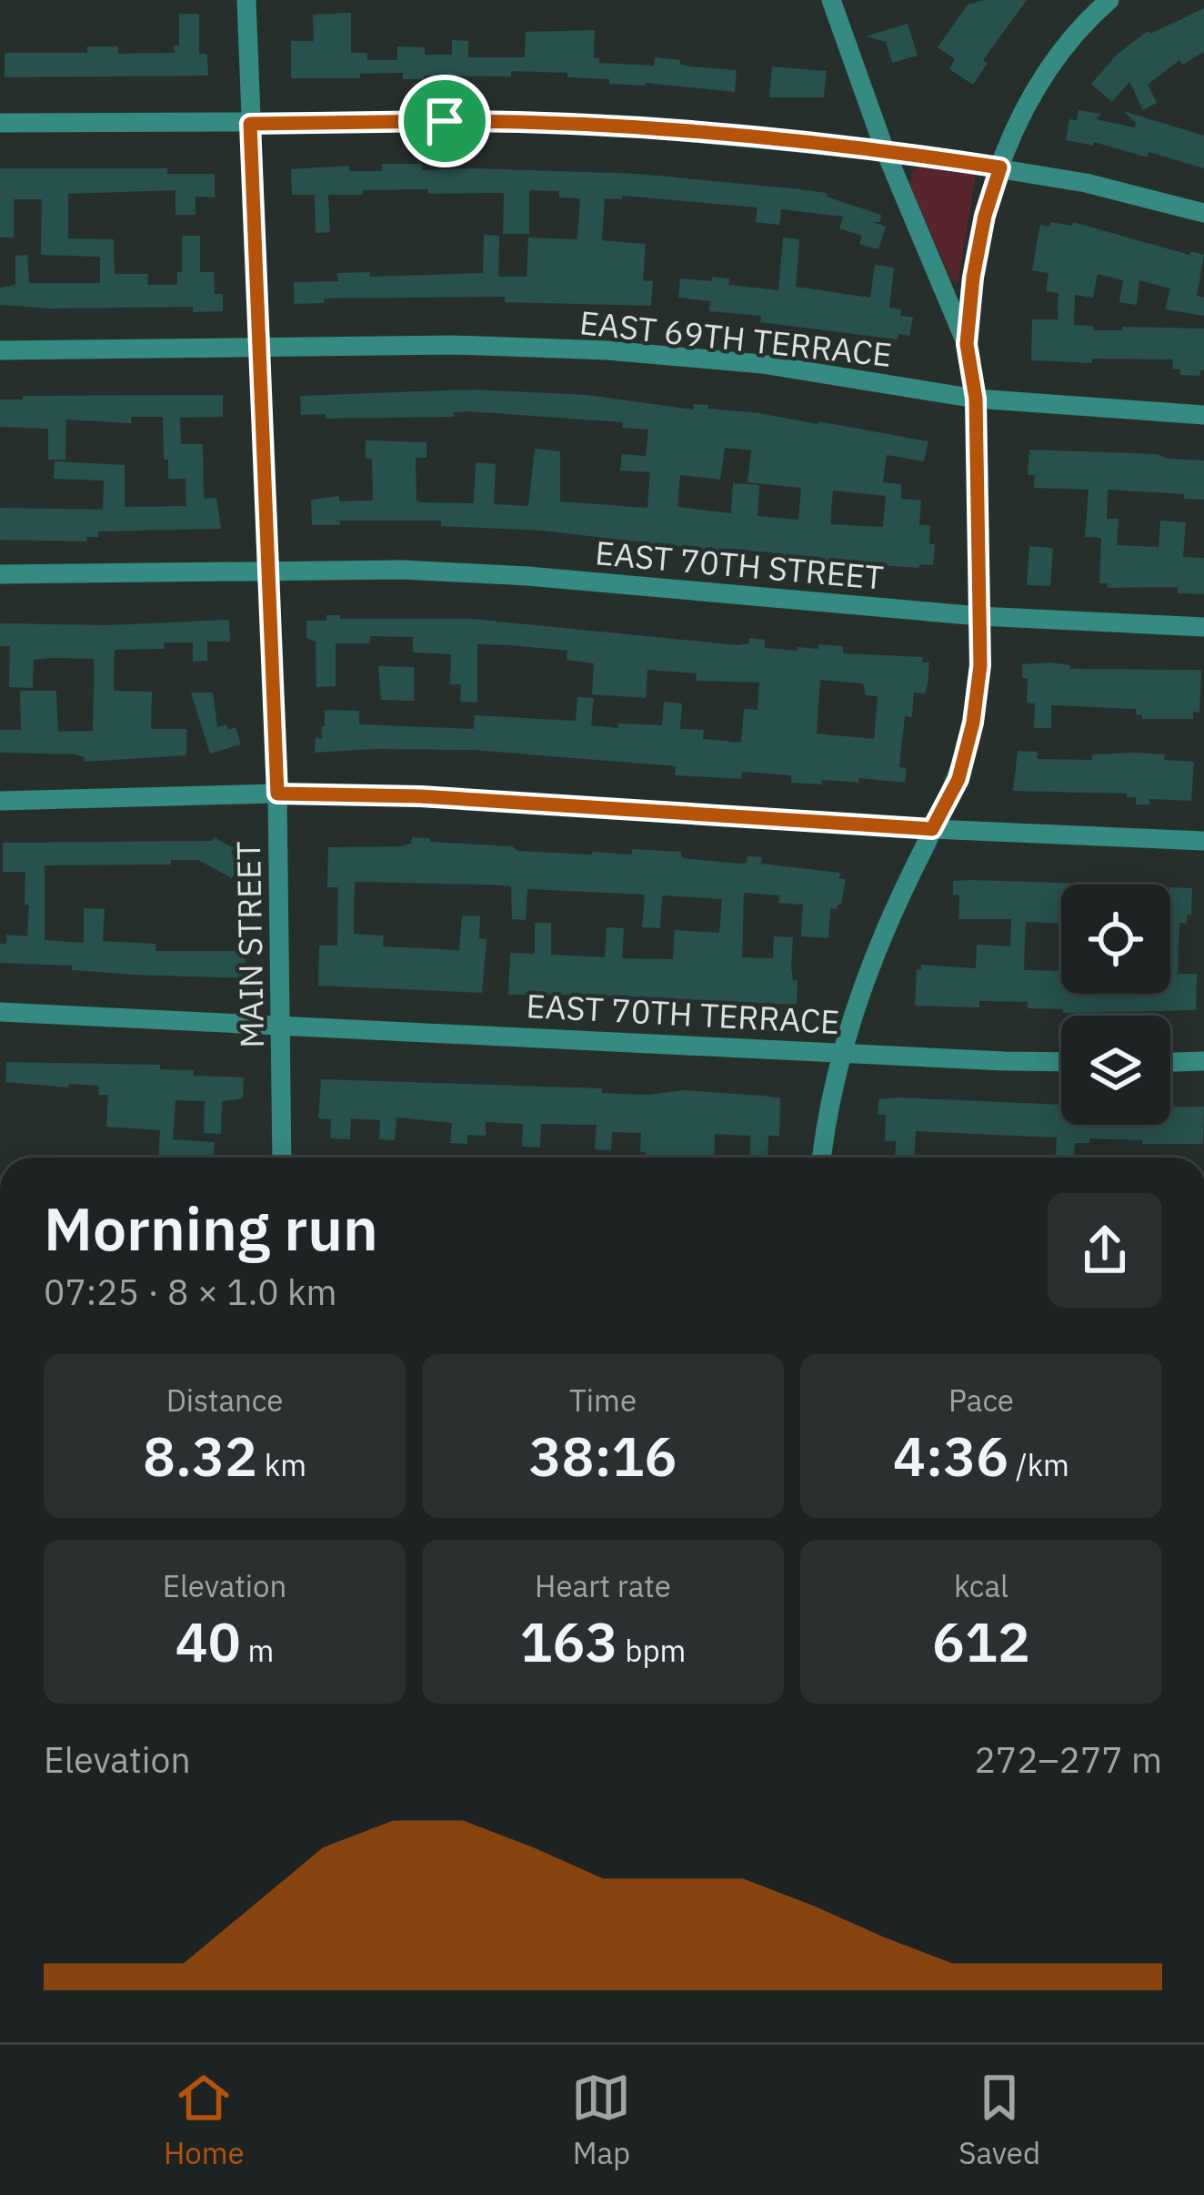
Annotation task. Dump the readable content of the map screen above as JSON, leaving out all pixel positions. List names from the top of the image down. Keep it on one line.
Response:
{"streets":{"street":["EAST 69TH TERRACE","EAST 70TH STREET","MAIN STREET","EAST 70TH TERRACE"]},"crossings":[["EAST 69TH TERRACE","MAIN STREET"],["EAST 70TH STREET","MAIN STREET"],["MAIN STREET","EAST 70TH TERRACE"]],"page":{"heading":["Morning run","07:25 · 8 × 1.0 km"],"stats":[["Distance","8.32 km"],["Time","38:16"],["Pace","4:36 /km"],["Elevation","40 m"],["Heart rate","163 bpm"],["kcal","612"]],"chart":["Elevation","272–277 m"],"tabs":["Home","Map","Saved"]}}
